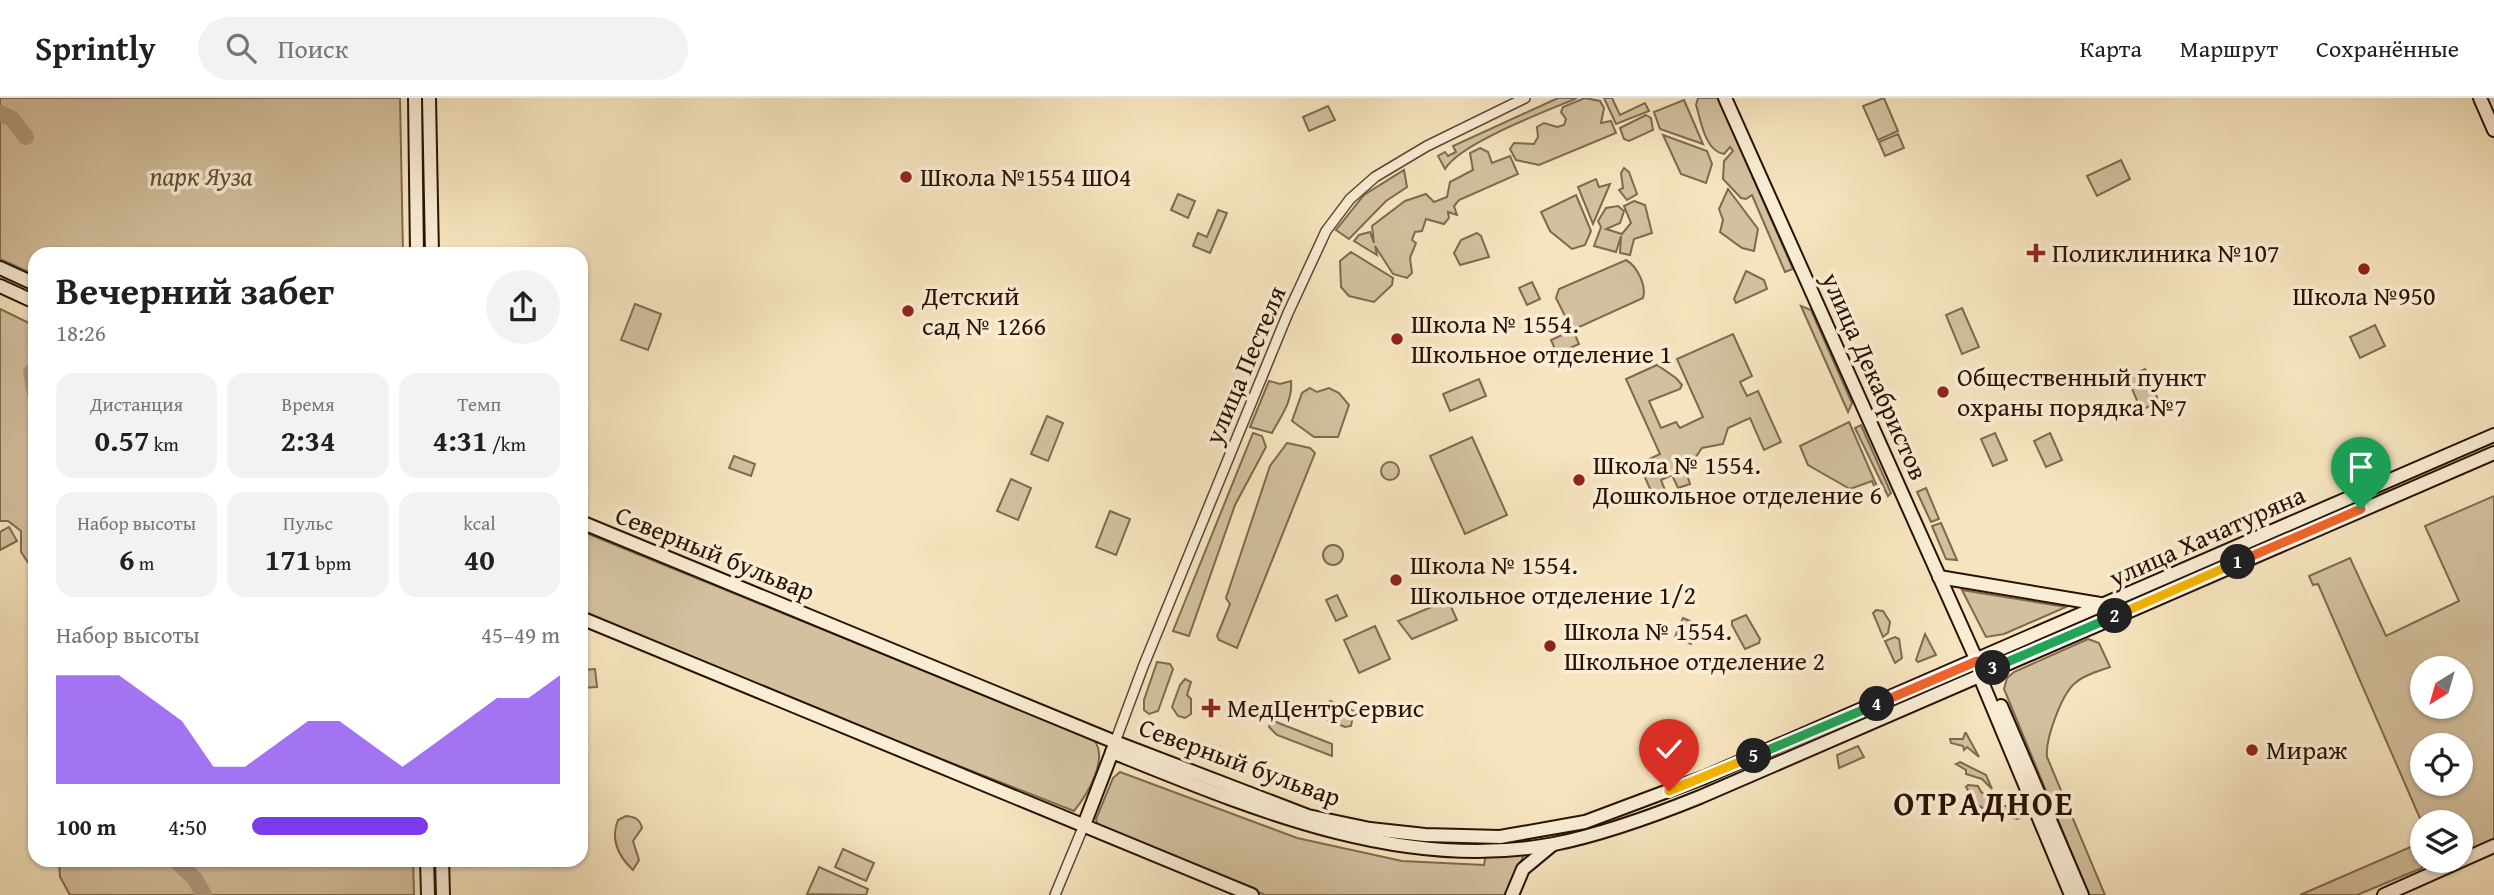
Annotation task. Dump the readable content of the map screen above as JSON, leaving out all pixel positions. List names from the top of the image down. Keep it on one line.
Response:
{"streets":{"main road":["улица Декабристов","улица Хачатуряна","Северный бульвар"],"street":["улица Пестеля"]},"crossings":[["улица Пестеля","Северный бульвар"],["улица Декабристов","улица Хачатуряна"],["улица Декабристов","Северный бульвар"],["улица Хачатуряна","Северный бульвар"]],"districts":["ОТРАДНОЕ"],"parks":["парк Яуза"],"places":{"other":["Школа №1554 ШО4","Школа №950","Детский сад № 1266","Школа № 1554. Школьное отделение 1","Общественный пункт охраны порядка №7","Школа № 1554. Дошкольное отделение 6","Школа № 1554. Школьное отделение 1/2","Школа № 1554. Школьное отделение 2","Мираж"],"health":["Поликлиника №107","МедЦентрСервис"]},"north":"bottom left","page":{"header":"Sprintly","search":"Поиск","nav":["Карта","Маршрут","Сохранённые"],"heading":["Вечерний забег","18:26"],"stats":[["Дистанция","0.57 km"],["Время","2:34"],["Темп","4:31 /km"],["Набор высоты","6 m"],["Пульс","171 bpm"],["kcal","40"]],"pins":["1","2","3","4","5"],"chart":["Набор высоты","45–49 m"],"list":[{"name":"100 m","note":"4:50"}]}}
